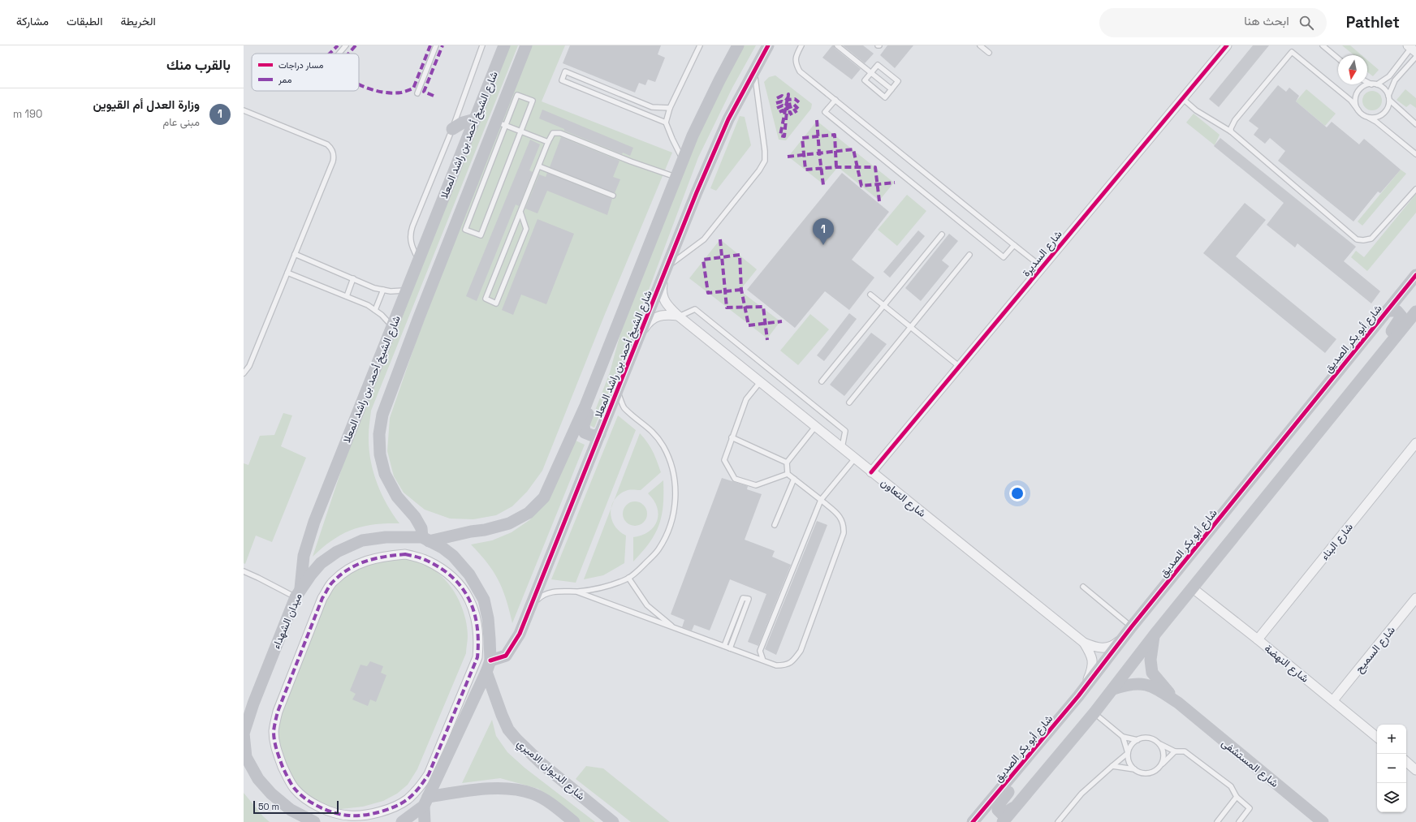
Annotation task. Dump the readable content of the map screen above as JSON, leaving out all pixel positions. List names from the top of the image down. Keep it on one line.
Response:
{"streets":{"street":["شارع الشيخ أحمد بن راشد المعلا","شارع السديرة","شارع أبو بكر الصديق","شارع التعاون","شارع البناء","ميدان الشهداء","شارع السميح","شارع النهضة","شارع المستشفى","شارع الديوان الاميري"]},"crossings":[["شارع الشيخ أحمد بن راشد المعلا","شارع التعاون"],["شارع الشيخ أحمد بن راشد المعلا","ميدان الشهداء"],["شارع الشيخ أحمد بن راشد المعلا","شارع الديوان الاميري"],["شارع السديرة","شارع التعاون"],["شارع أبو بكر الصديق","شارع التعاون"],["شارع البناء","شارع النهضة"],["ميدان الشهداء","شارع الديوان الاميري"],["شارع السميح","شارع النهضة"]],"legend":["مسار دراجات","ممر"],"scale_bar":"50 m","north":"bottom","page":{"header":"Pathlet","search":"ابحث هنا","nav":["الخريطة","الطبقات","مشاركة"],"heading":"بالقرب منك","list":[{"mark":"1","name":"وزارة العدل أم القيوين","note":"مبنى عام","value":"190 m"}],"pins":"1","map_buttons":["+","−"],"scale":"50 m"}}
